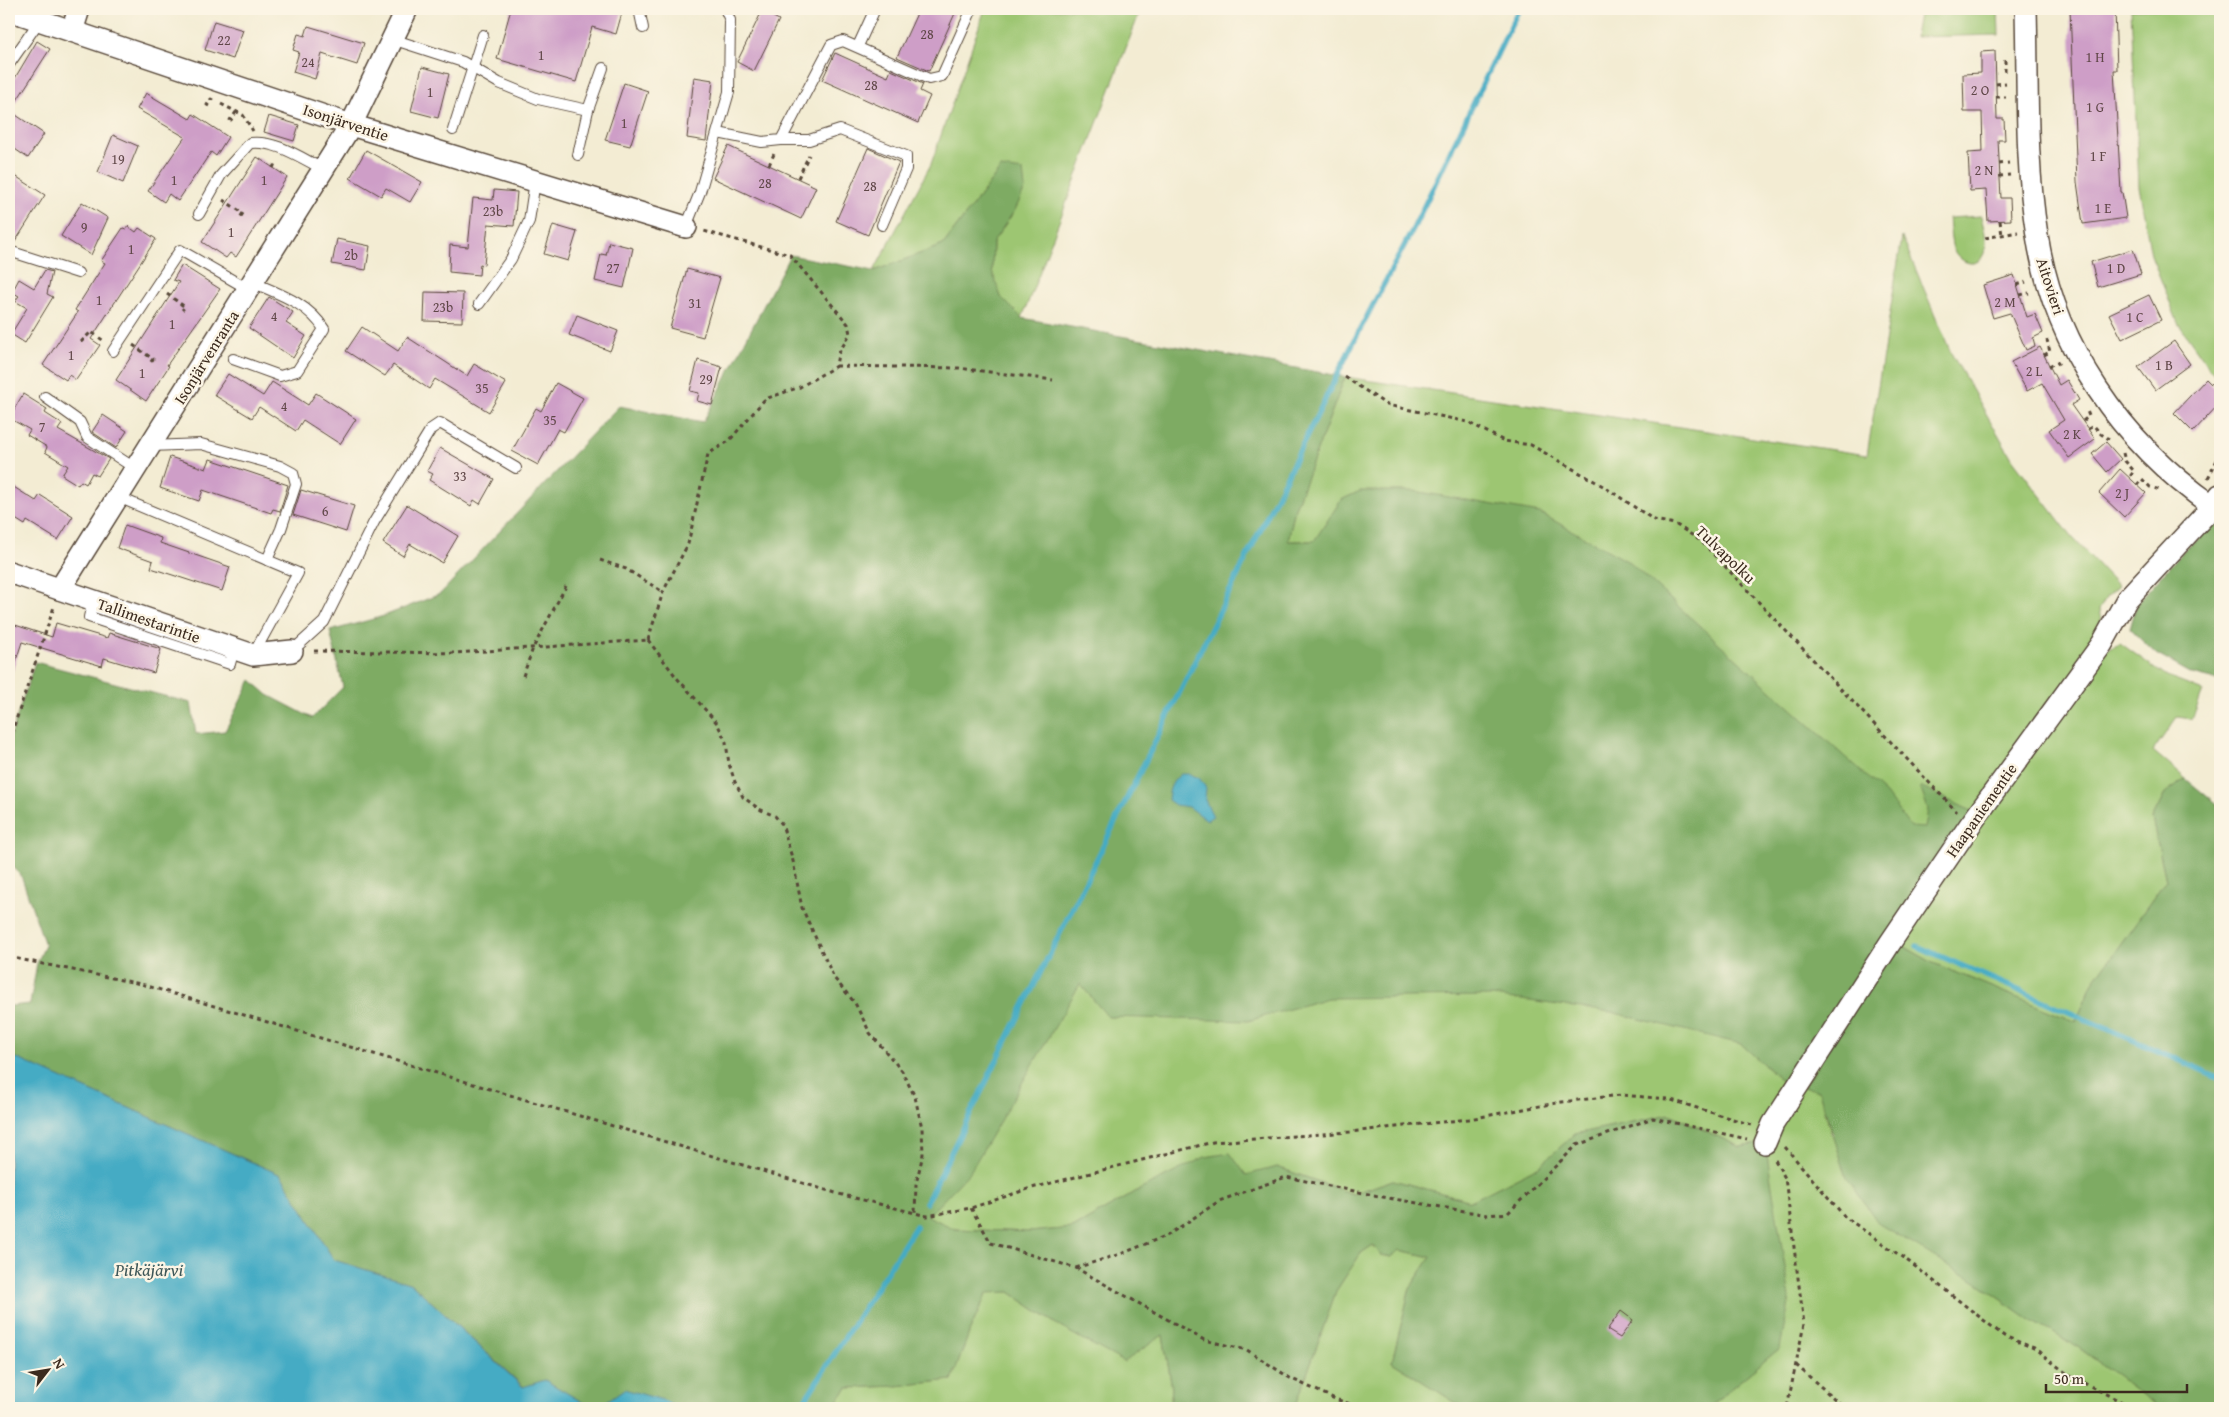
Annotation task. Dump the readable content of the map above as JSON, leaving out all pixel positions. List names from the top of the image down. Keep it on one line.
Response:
{"streets":{"street":["Isonjärventie","Aitovieri","Isonjärvenranta","Tallimestarintie","Haapaniementie"],"path":["Tulvapolku"]},"crossings":[["Isonjärventie","Isonjärvenranta"],["Aitovieri","Haapaniementie"],["Isonjärvenranta","Tallimestarintie"],["Tulvapolku","Haapaniementie"]],"water":["Pitkäjärvi"],"house_numbers":["28","22","1","1 H","24","28","2 O","1","1 G","1","1 F","19","2 N","1","1","28","28","1 E","23b","9","1","1","2b","27","1 D","1","2 M","31","23b","4","1 C","1","1","1 B","2 L","1","29","35","4","35","7","2 K","33","2 J","6"],"scale_bar":"50 m","north":"top right"}
